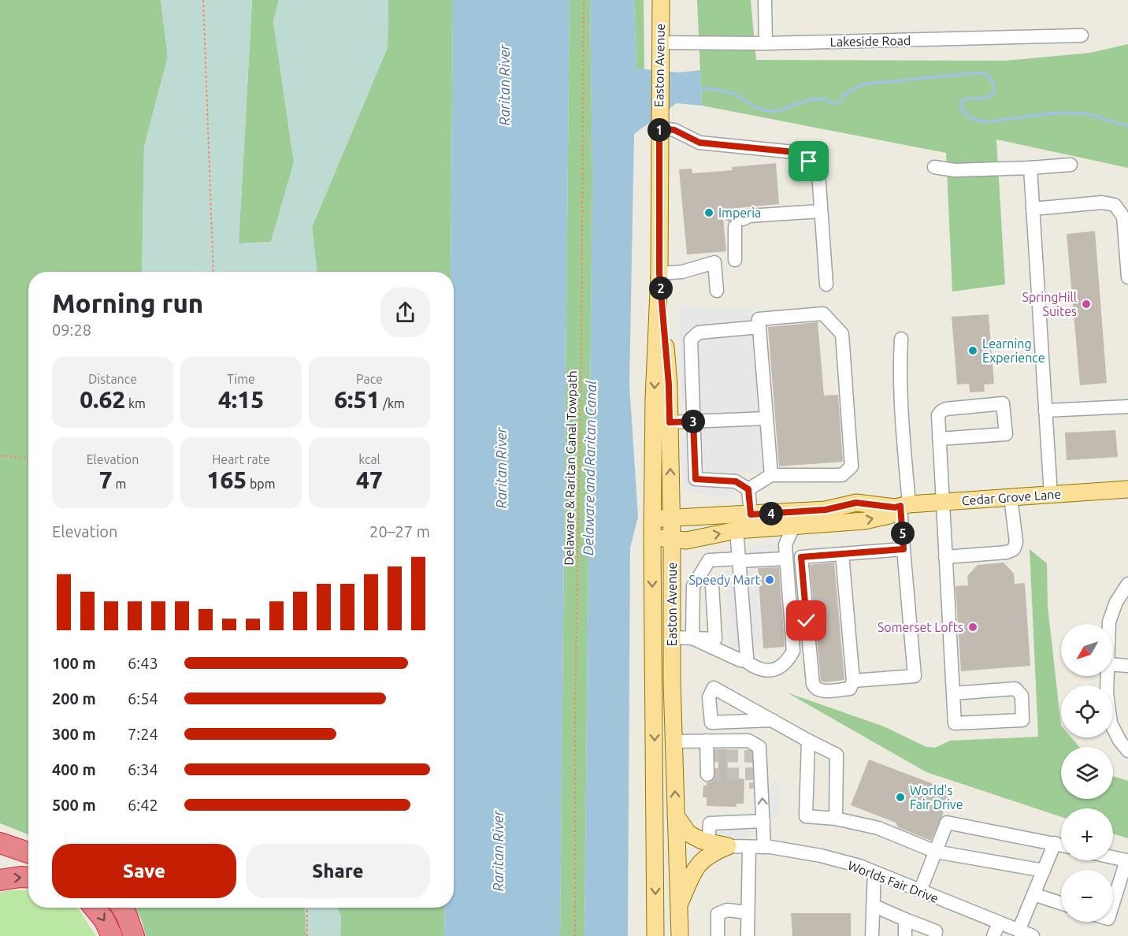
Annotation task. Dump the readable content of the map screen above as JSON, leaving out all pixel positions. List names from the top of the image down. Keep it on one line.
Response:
{"streets":{"main road":["Easton Avenue","Cedar Grove Lane"],"street":["Lakeside Road","Worlds Fair Drive"],"path":["Delaware & Raritan Canal Towpath"]},"crossings":[["Lakeside Road","Easton Avenue"],["Easton Avenue","Cedar Grove Lane"]],"water":["Raritan River","Delaware and Raritan Canal"],"places":["Imperia","SpringHill Suites","Learning Experience","Speedy Mart","Somerset Lofts","World's Fair Drive"],"north":"bottom left","page":{"pins":["1","2","3","4","5"],"heading":["Morning run","09:28"],"stats":[["Distance","0.62 km"],["Time","4:15"],["Pace","6:51 /km"],["Elevation","7 m"],["Heart rate","165 bpm"],["kcal","47"]],"chart":["Elevation","20–27 m"],"map_buttons":["+","−"],"list":[{"name":"100 m","note":"6:43"},{"name":"200 m","note":"6:54"},{"name":"300 m","note":"7:24"},{"name":"400 m","note":"6:34"},{"name":"500 m","note":"6:42"}],"buttons":["Save","Share"]}}
